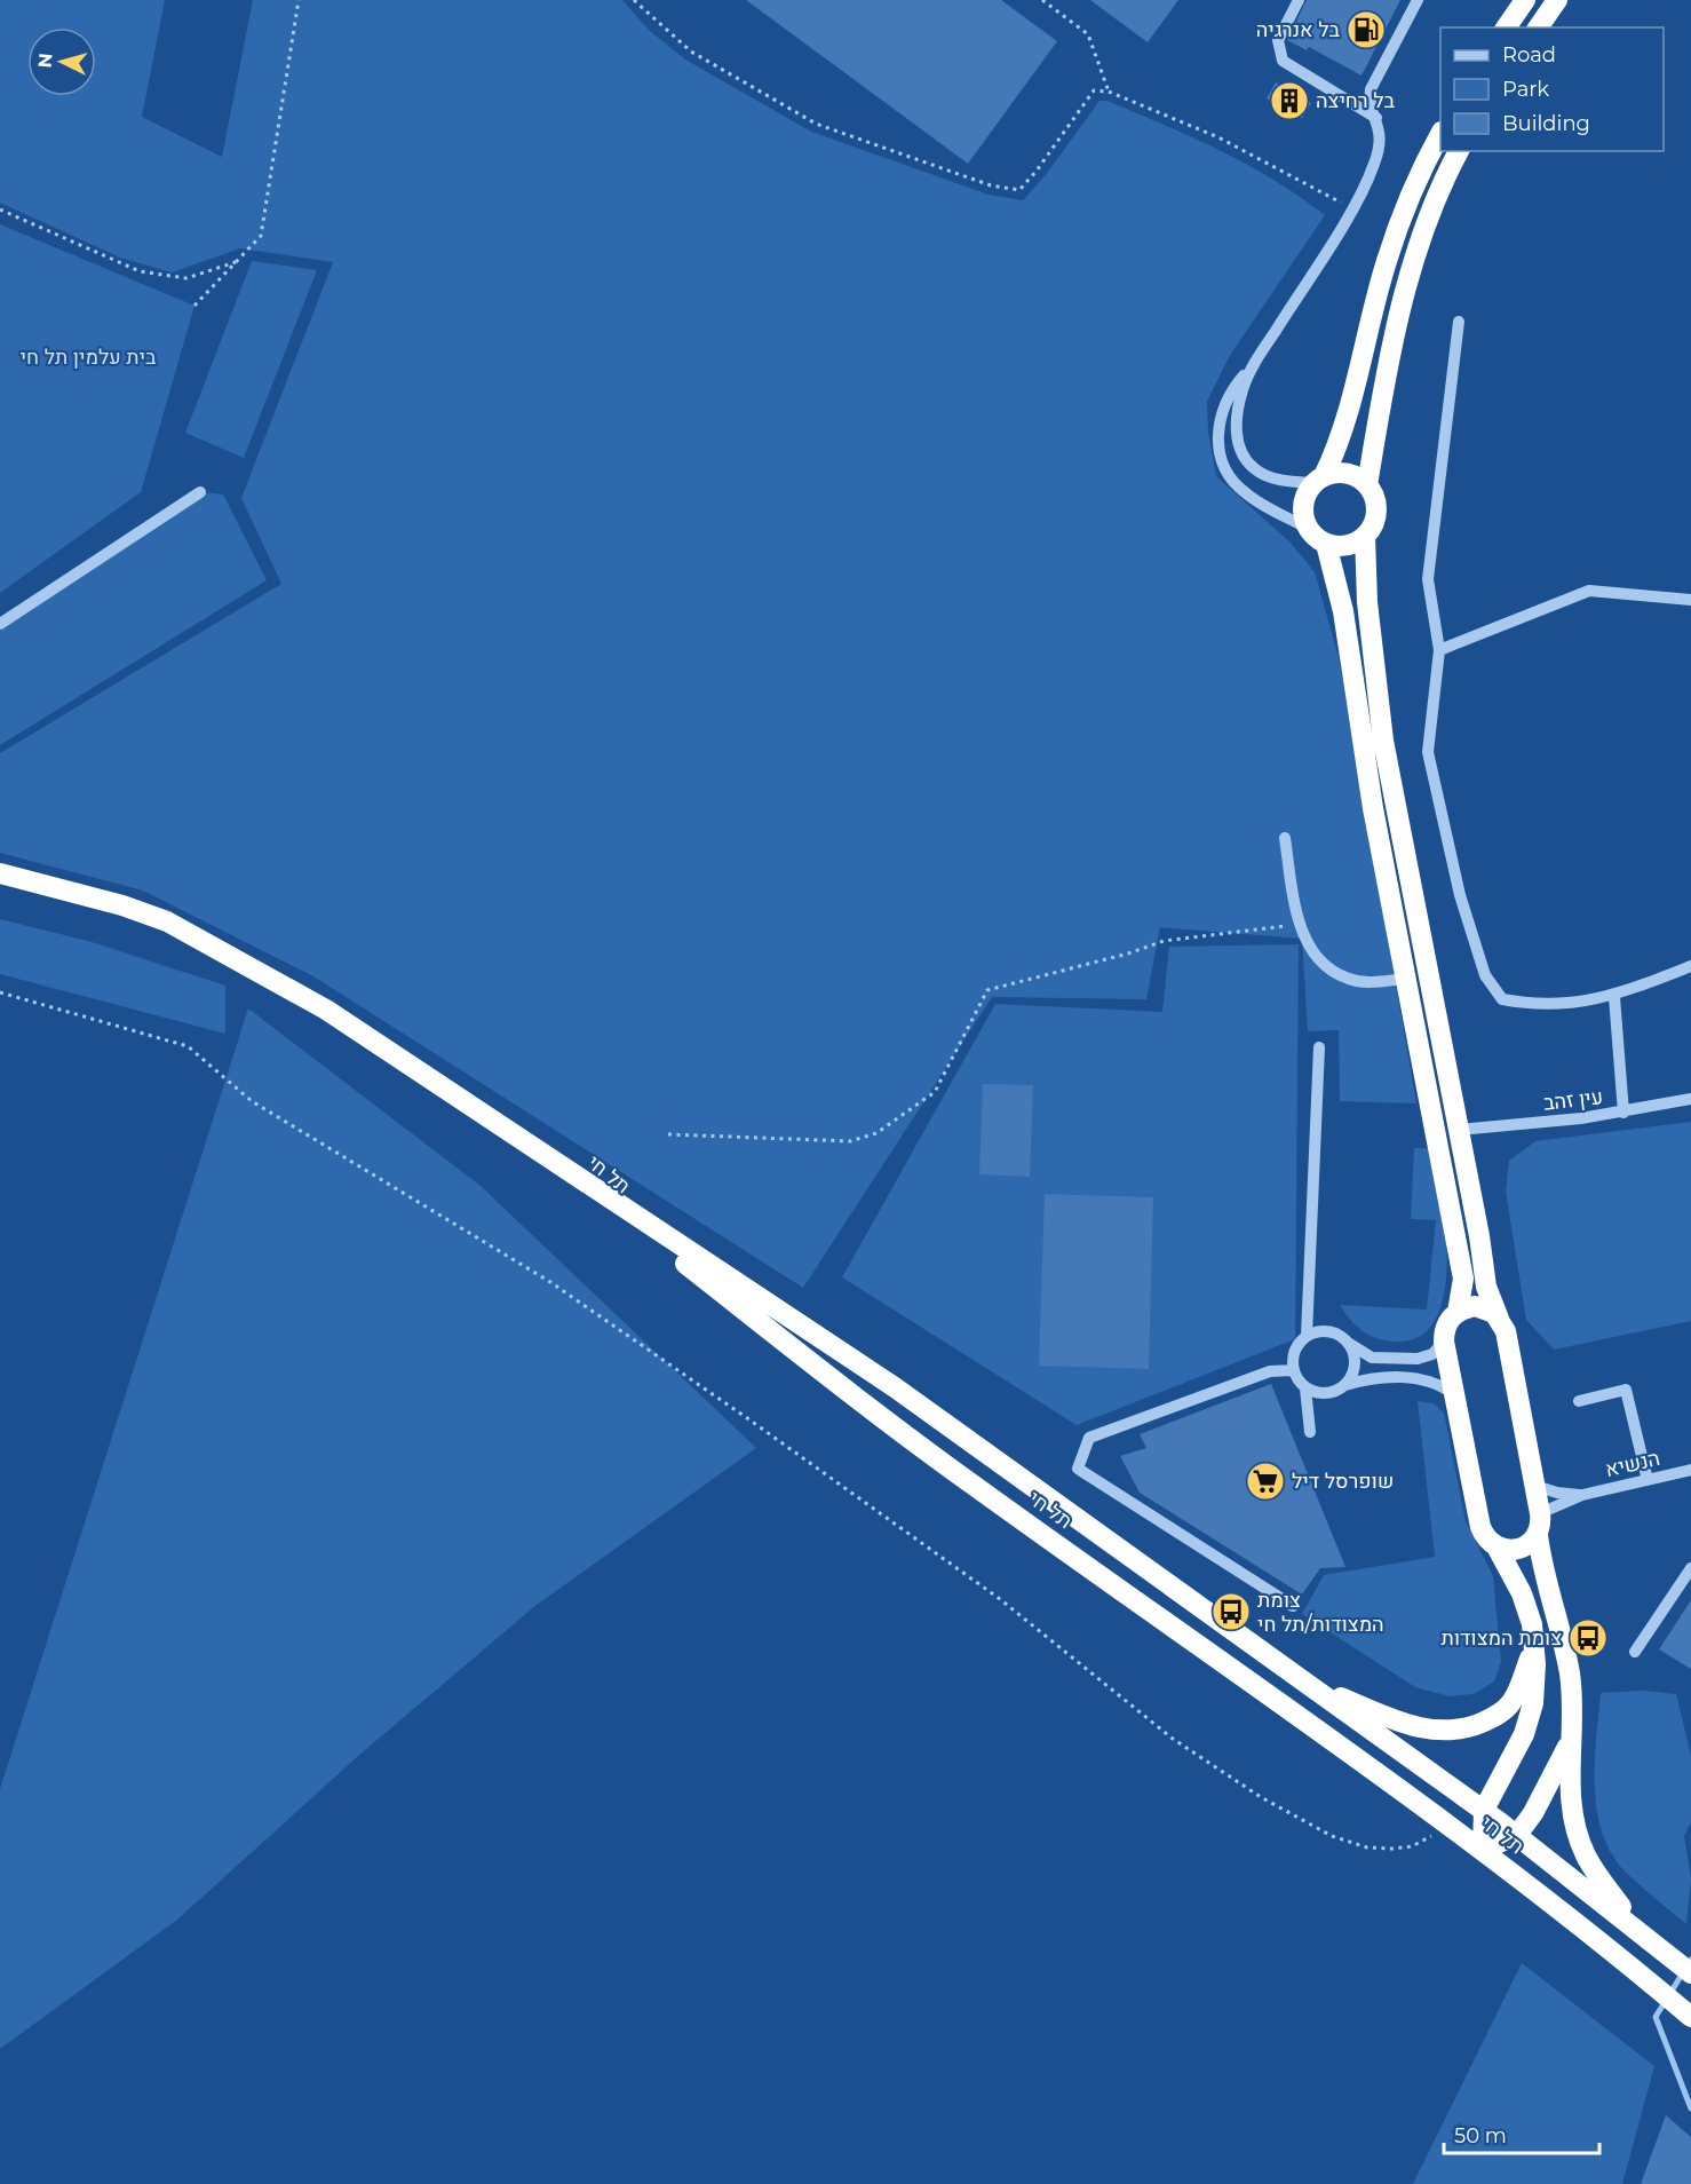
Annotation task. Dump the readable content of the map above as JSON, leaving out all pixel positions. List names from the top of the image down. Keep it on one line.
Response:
{"streets":{"highway":["תל חי"],"street":["עין זהב","הנשיא"]},"parks":["בית עלמין תל חי"],"places":{"fuel station":["בל אנרגיה"],"building":["בל רחיצה"],"supermarket":["שופרסל דיל"],"bus stop":["צומת המצודות/תל חי","צומת המצודות"]},"legend":["Road","Park","Building"],"scale_bar":"50 m","north":"left"}
